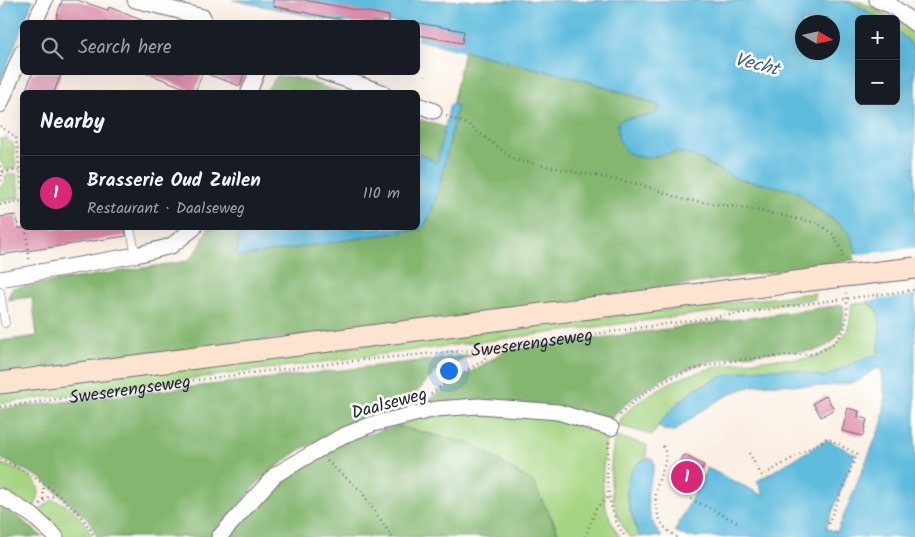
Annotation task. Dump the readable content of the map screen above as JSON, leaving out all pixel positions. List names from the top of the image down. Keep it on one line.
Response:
{"streets":{"main road":["Sweserengseweg"],"street":["Daalseweg"]},"water":["Vecht"],"north":"right","page":{"map_buttons":["+","−"],"search":"Search here","heading":"Nearby","list":[{"mark":"1","name":"Brasserie Oud Zuilen","note":"Restaurant · Daalseweg","value":"110 m"}],"pins":"1"}}
